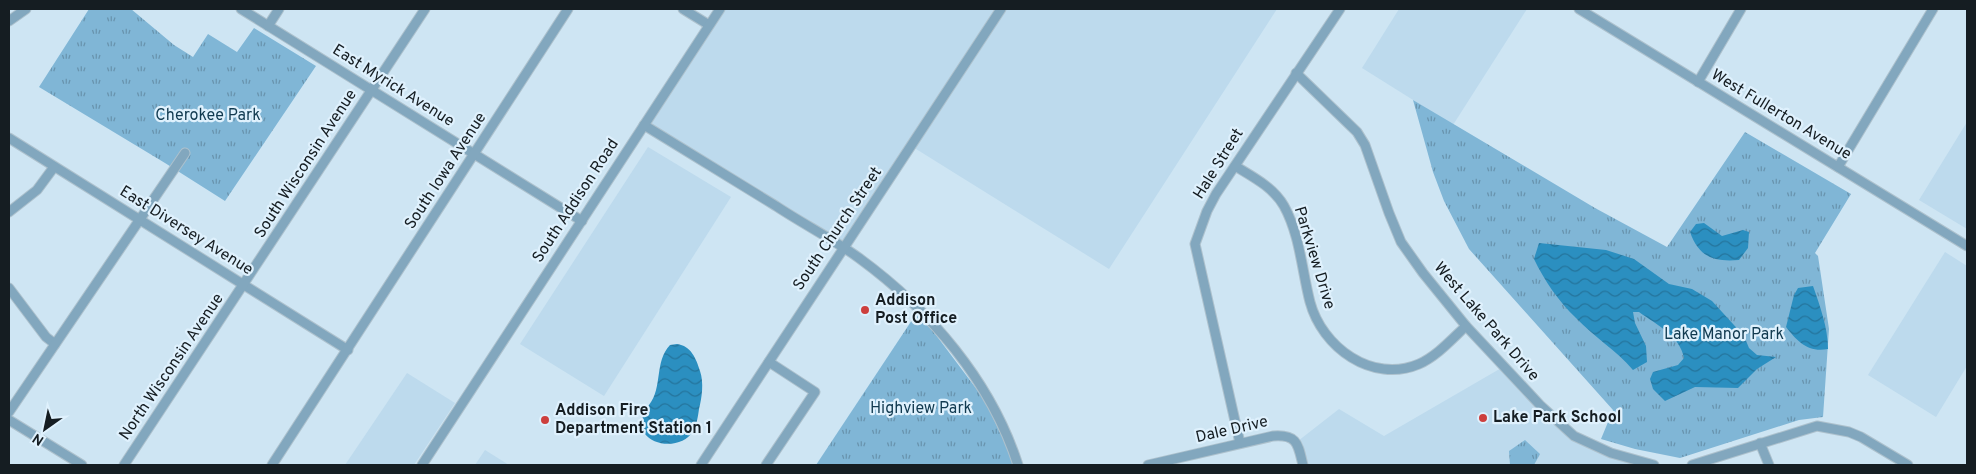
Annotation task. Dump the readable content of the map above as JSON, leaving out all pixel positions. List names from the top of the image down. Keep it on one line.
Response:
{"streets":{"street":["East Myrick Avenue","West Fullerton Avenue","South Wisconsin Avenue","Hale Street","South Iowa Avenue","South Addison Road","South Church Street","East Diversey Avenue","Parkview Drive","West Lake Park Drive","North Wisconsin Avenue","Dale Drive"]},"crossings":[["East Myrick Avenue","South Wisconsin Avenue"],["East Myrick Avenue","South Iowa Avenue"],["East Myrick Avenue","South Addison Road"],["South Wisconsin Avenue","East Diversey Avenue"],["South Wisconsin Avenue","North Wisconsin Avenue"],["Hale Street","Parkview Drive"],["Hale Street","West Lake Park Drive"],["Hale Street","Dale Drive"],["South Iowa Avenue","East Diversey Avenue"],["East Diversey Avenue","North Wisconsin Avenue"],["Parkview Drive","West Lake Park Drive"]],"parks":["Cherokee Park","Lake Manor Park","Highview Park"],"places":["Addison Post Office","Lake Park School","Addison Fire Department Station 1"],"north":"bottom left"}
